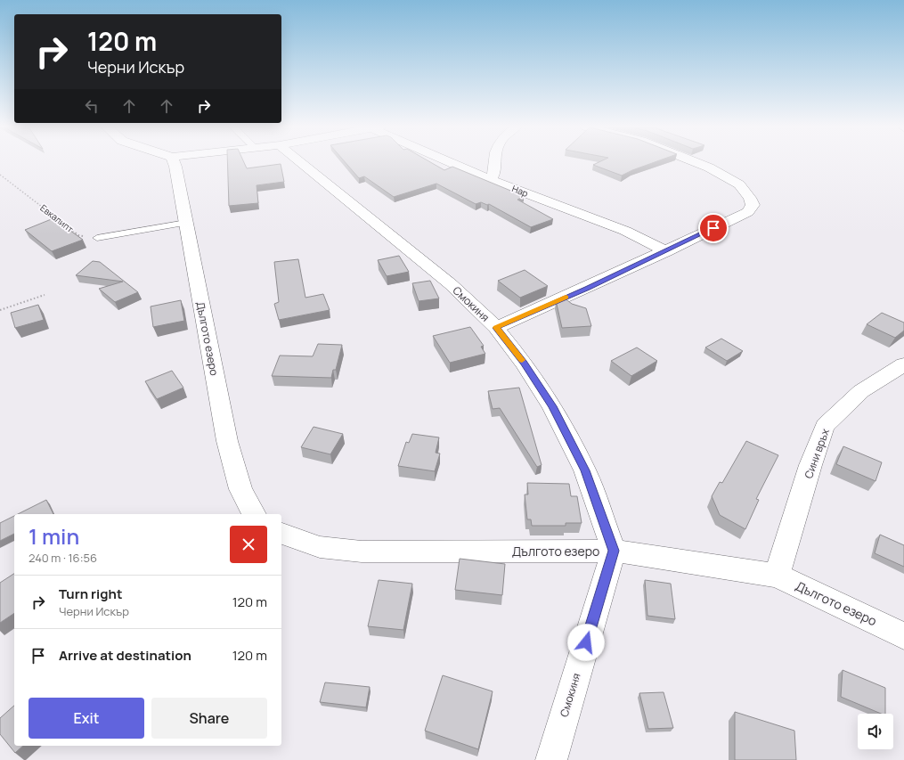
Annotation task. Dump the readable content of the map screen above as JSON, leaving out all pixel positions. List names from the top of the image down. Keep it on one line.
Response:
{"streets":{"street":["Нар","Смокиня","Дългото езеро","Сини връх"],"path":["Евкалипт"]},"crossings":[["Смокиня","Дългото езеро"],["Дългото езеро","Сини връх"]],"page":{"turn":["120 m","Черни Искър"],"heading":["1 min","240 m · 16:56"],"list":[{"name":"Turn right","note":"Черни Искър","value":"120 m"},{"name":"Arrive at destination","value":"120 m"}],"buttons":["Exit","Share"]}}
